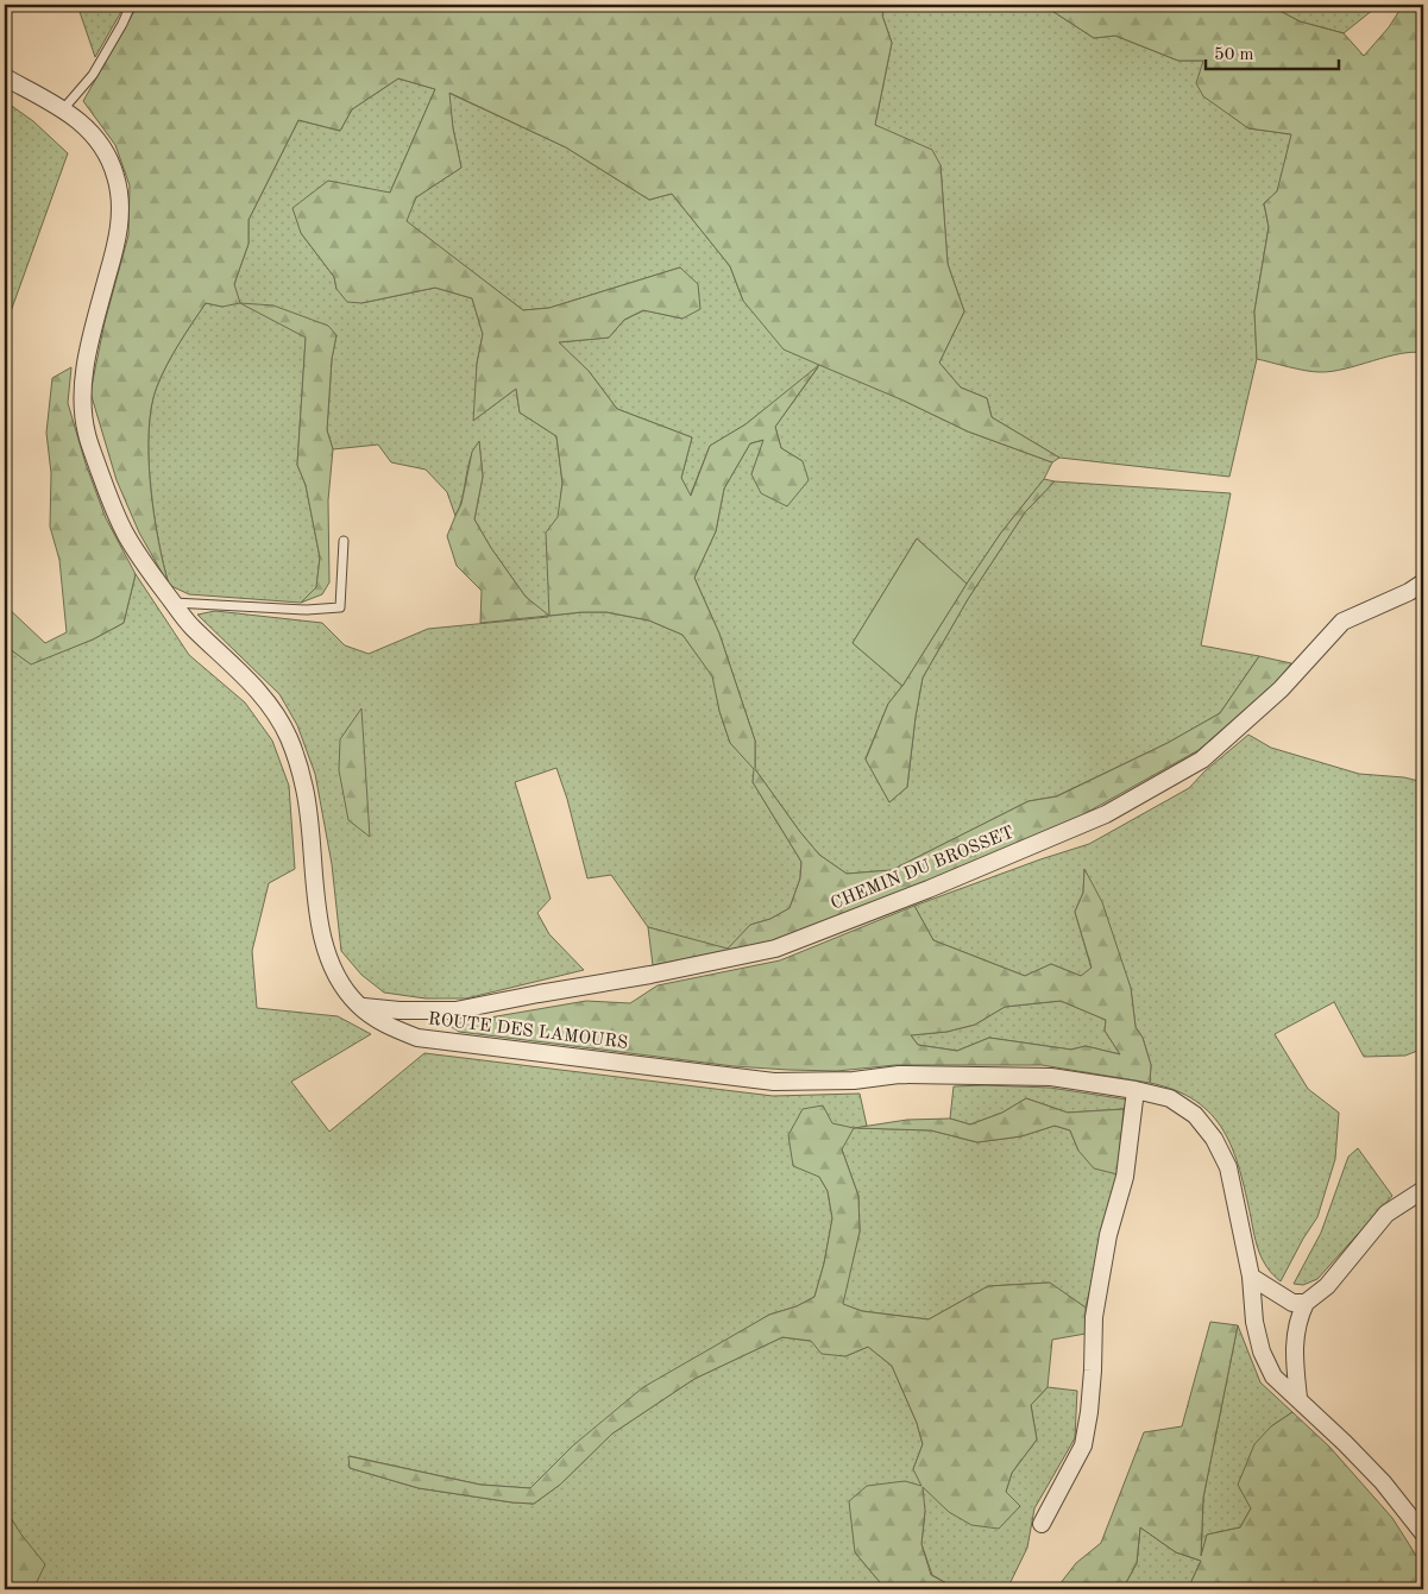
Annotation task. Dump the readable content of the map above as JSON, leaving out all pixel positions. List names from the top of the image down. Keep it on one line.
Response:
{"streets":{"street":["CHEMIN DU BROSSET","ROUTE DES LAMOURS"]},"crossings":[["CHEMIN DU BROSSET","ROUTE DES LAMOURS"]],"scale_bar":"50 m"}
